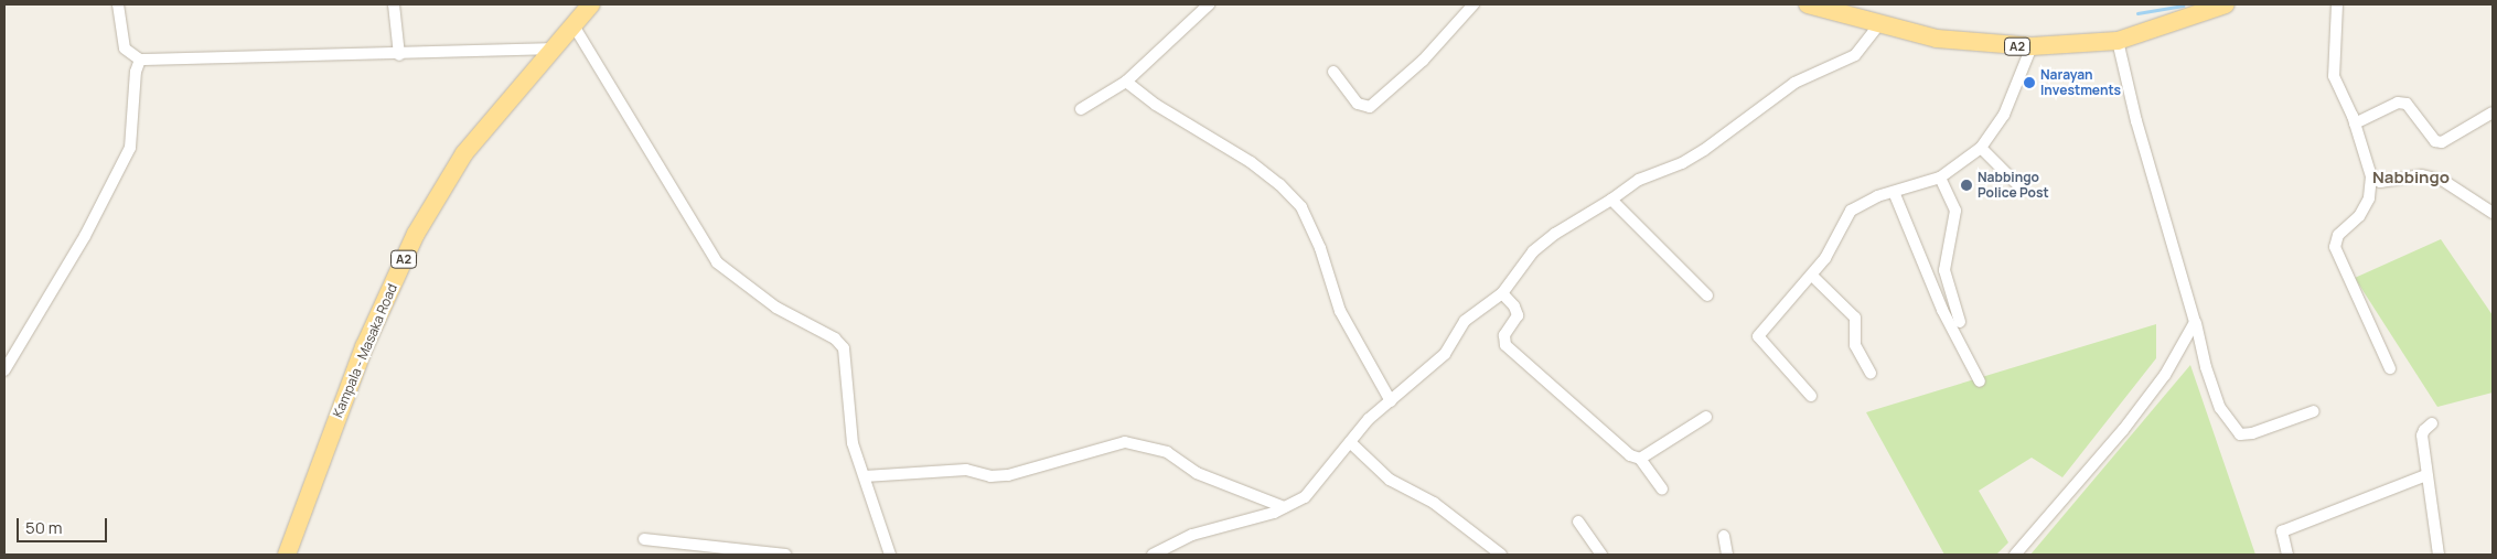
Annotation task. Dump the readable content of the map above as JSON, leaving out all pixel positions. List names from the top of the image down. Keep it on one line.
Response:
{"streets":{"main road":["A2","Kampala - Masaka Road"]},"districts":["Nabbingo"],"places":["Narayan Investments","Nabbingo Police Post"],"scale_bar":"50 m"}
